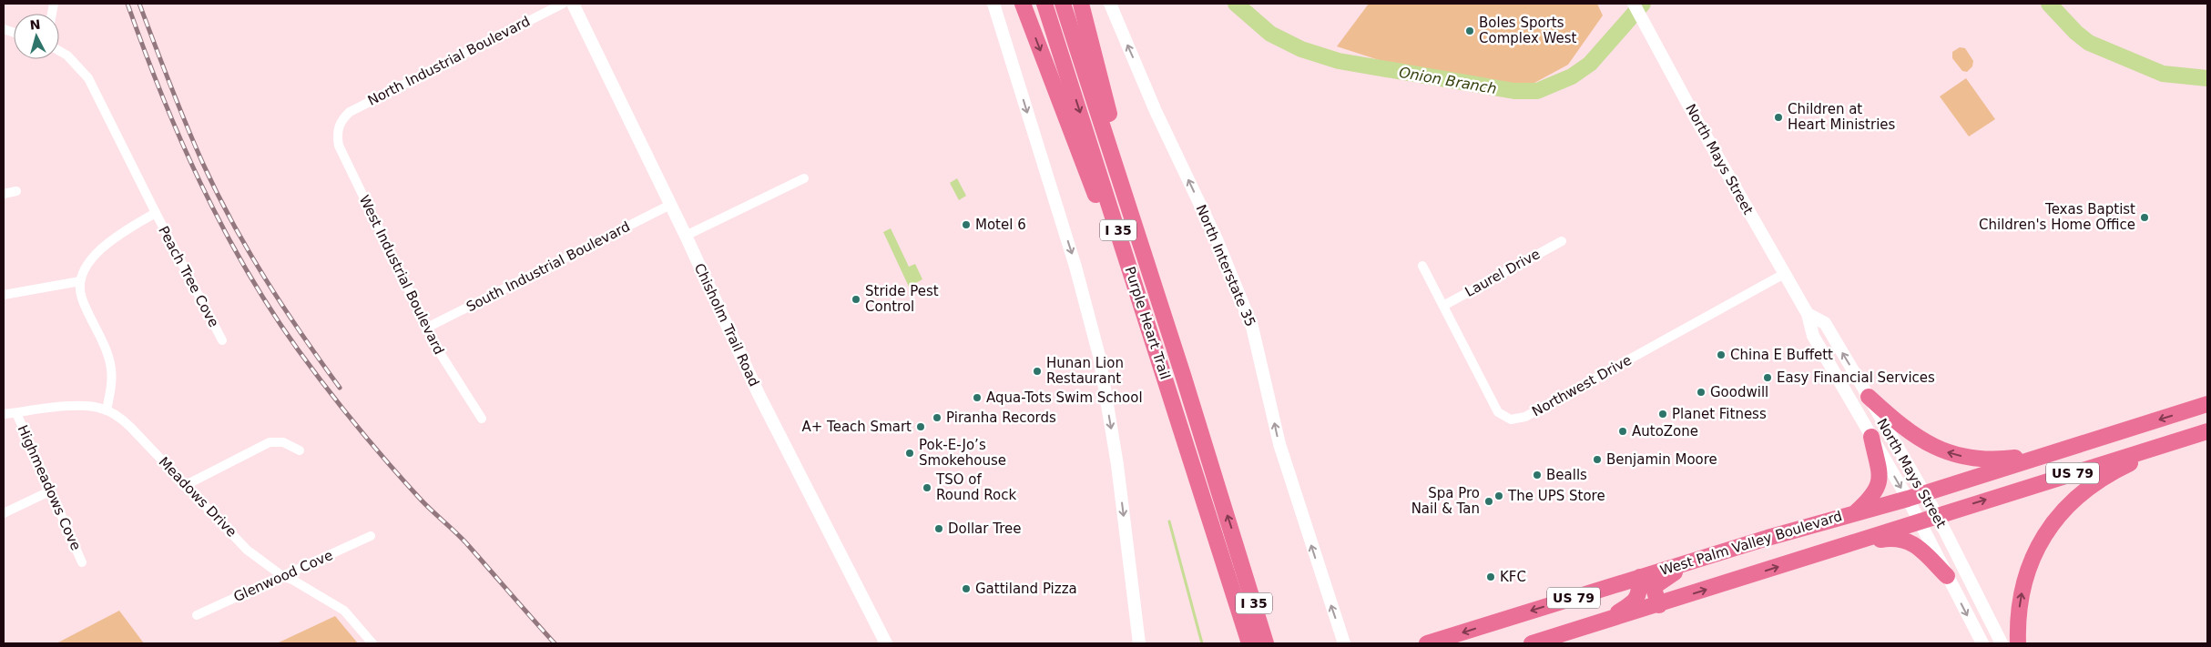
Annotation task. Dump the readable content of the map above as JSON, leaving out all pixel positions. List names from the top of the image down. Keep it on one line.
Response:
{"streets":{"highway":["I 35","Purple Heart Trail","US 79","West Palm Valley Boulevard"],"main road":["North Mays Street","North Interstate 35","Chisholm Trail Road"],"street":["North Industrial Boulevard","South Industrial Boulevard","Laurel Drive","West Industrial Boulevard","Peach Tree Cove","Northwest Drive","Highmeadows Cove","Meadows Drive","Glenwood Cove"]},"crossings":[["North Industrial Boulevard","West Industrial Boulevard"],["North Mays Street","Northwest Drive"],["North Mays Street","US 79"],["North Mays Street","West Palm Valley Boulevard"],["South Industrial Boulevard","West Industrial Boulevard"],["South Industrial Boulevard","Chisholm Trail Road"],["Laurel Drive","Northwest Drive"],["US 79","West Palm Valley Boulevard"],["Highmeadows Cove","Meadows Drive"],["Meadows Drive","Glenwood Cove"]],"one_way":["North Interstate 35"],"water":["Onion Branch"],"places":["Boles Sports Complex West","Children at Heart Ministries","Texas Baptist Children's Home Office","Motel 6","Stride Pest Control","China E Buffett","Hunan Lion Restaurant","Easy Financial Services","Goodwill","Aqua-Tots Swim School","Planet Fitness","Piranha Records","A+ Teach Smart","AutoZone","Pok-E-Jo’s Smokehouse","Benjamin Moore","Bealls","TSO of Round Rock","The UPS Store","Spa Pro Nail & Tan","Dollar Tree","KFC","Gattiland Pizza"],"north":"top"}
